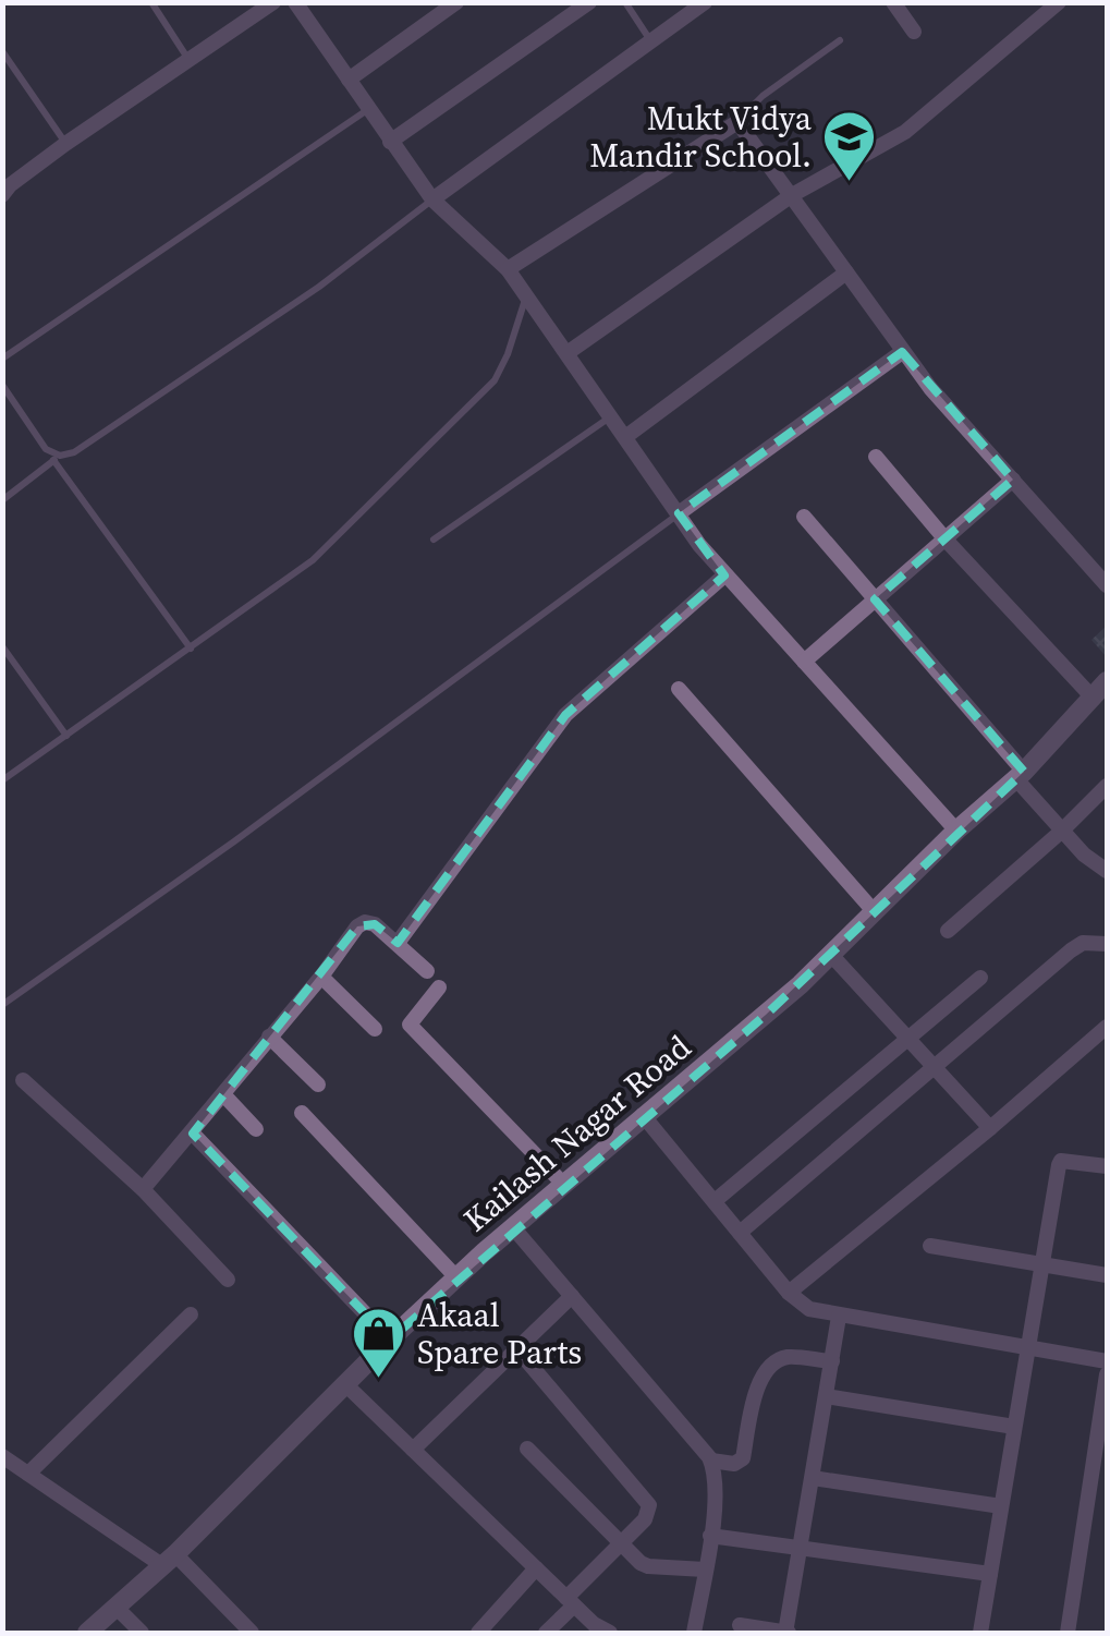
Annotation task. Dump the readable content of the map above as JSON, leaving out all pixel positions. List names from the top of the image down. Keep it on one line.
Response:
{"streets":{"street":["Kailash Nagar Road"]},"places":{"school or university":["Mukt Vidya Mandir School."],"shop":["Akaal Spare Parts"]}}
